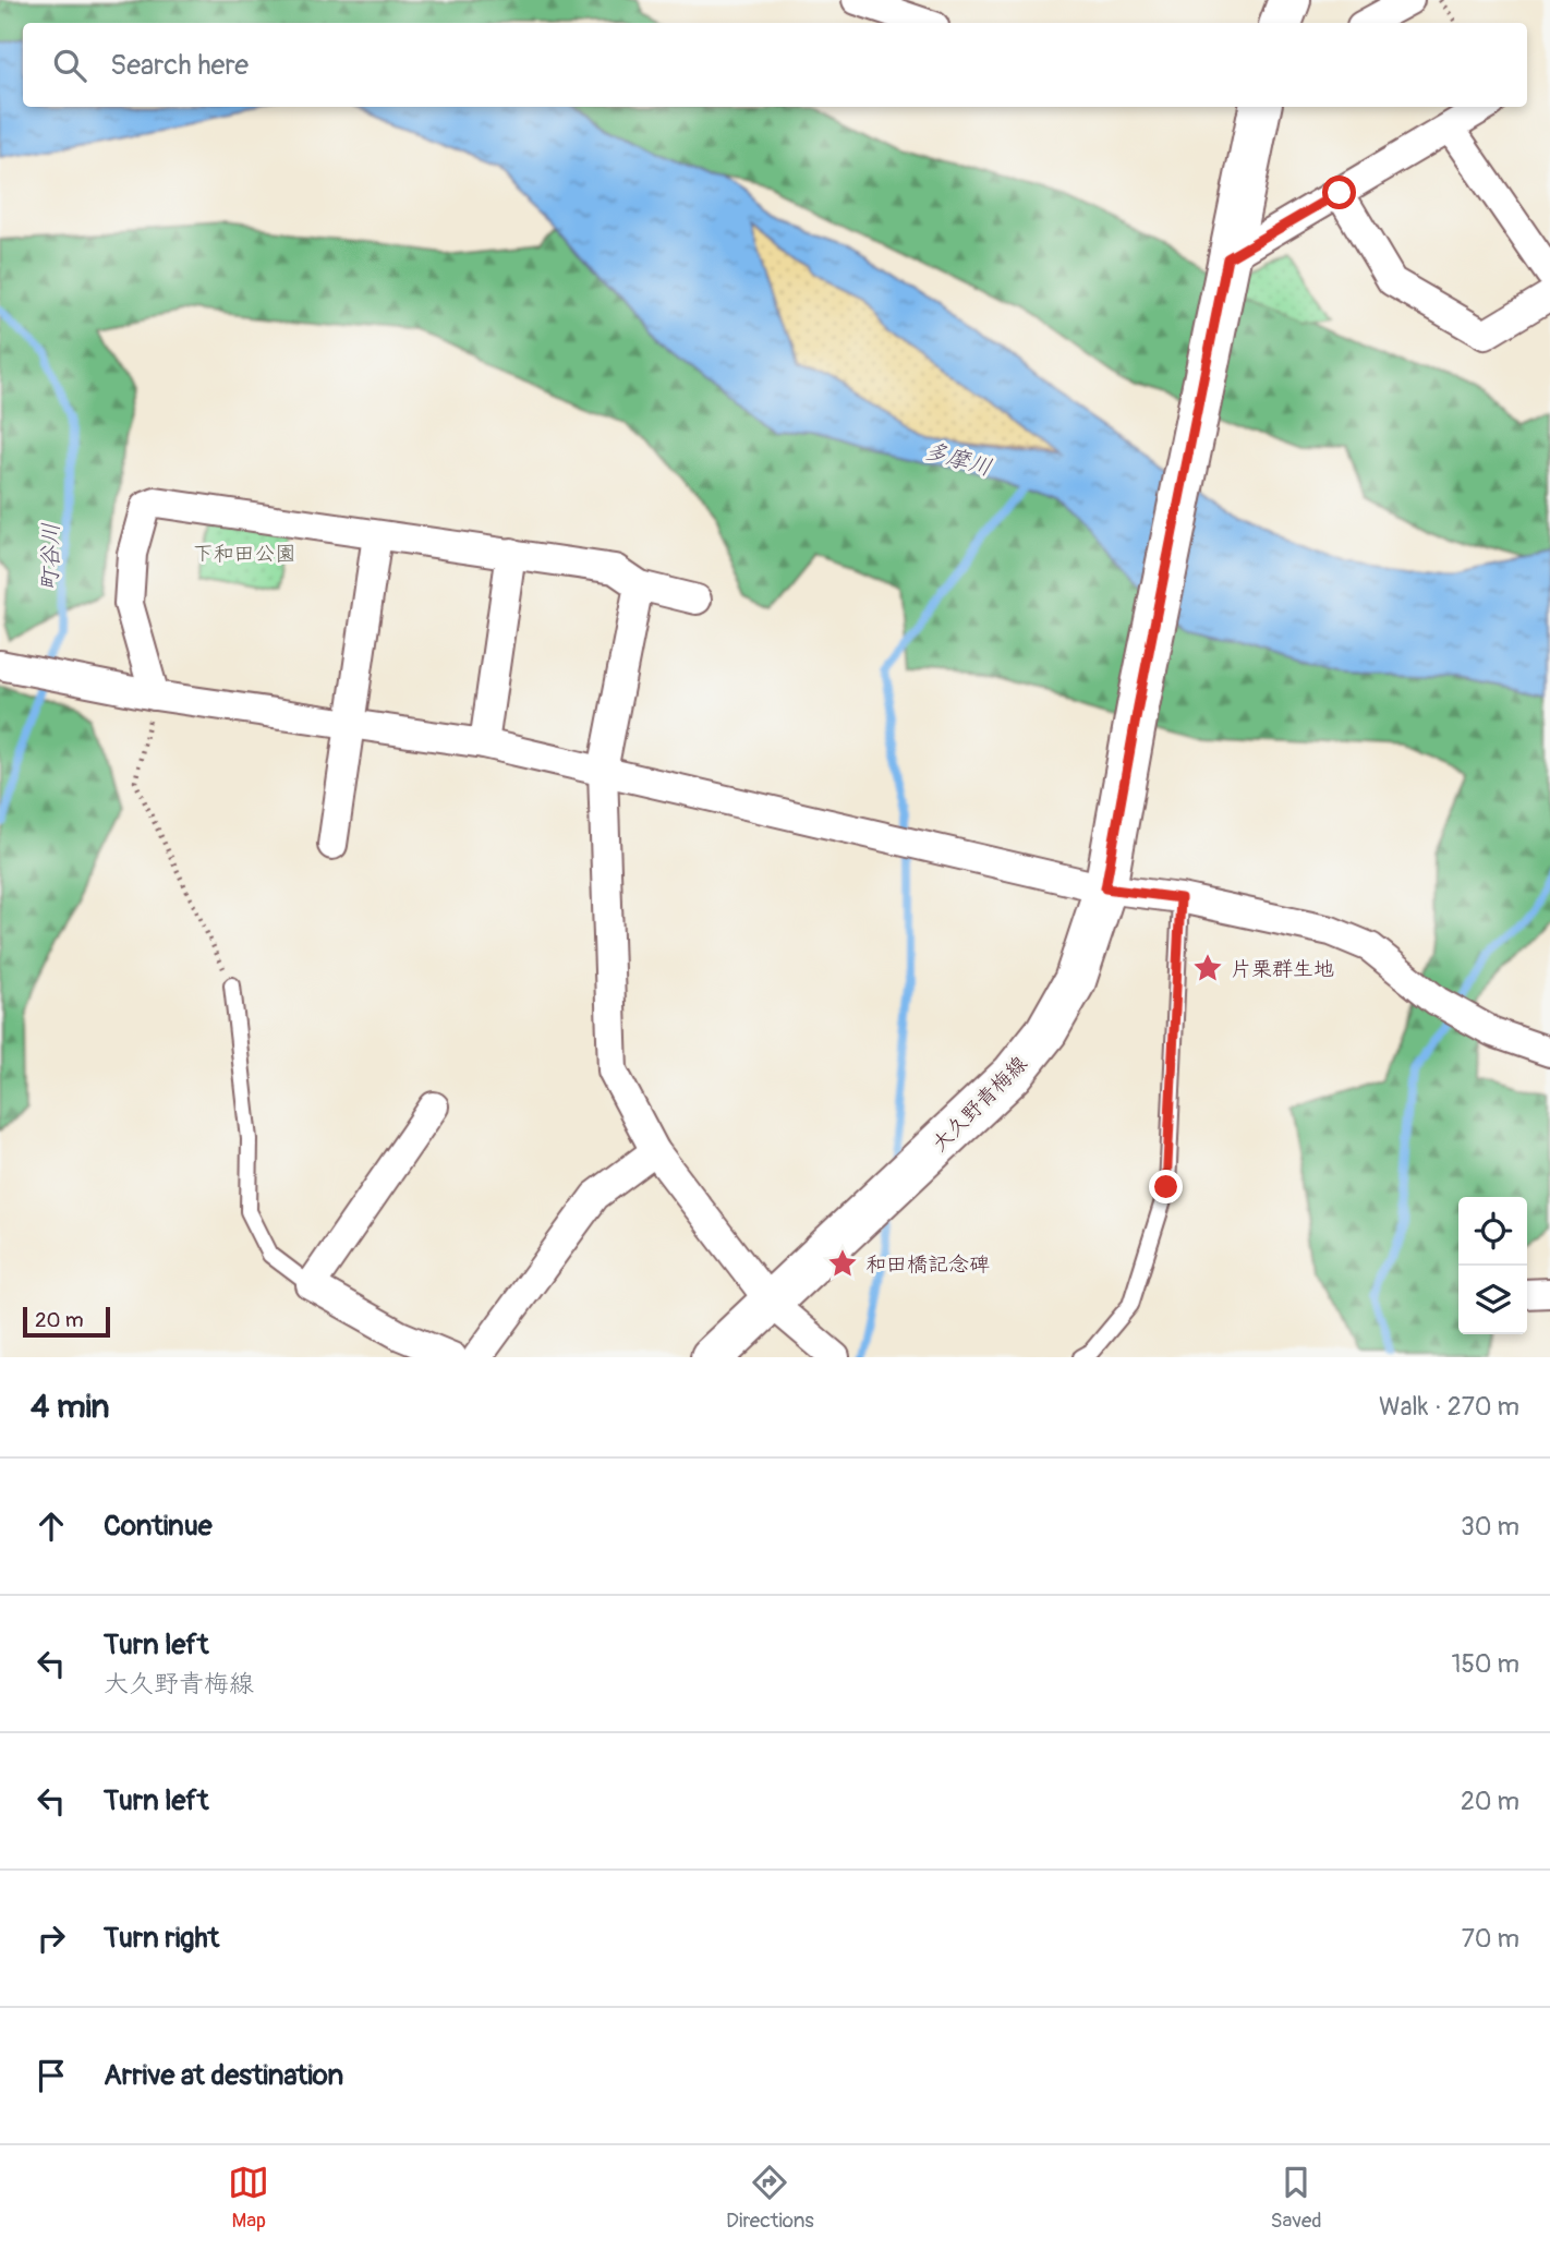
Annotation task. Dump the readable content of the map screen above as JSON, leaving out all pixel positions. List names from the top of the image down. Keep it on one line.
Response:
{"streets":{"main road":["大久野青梅線"]},"water":["多摩川","町谷川"],"parks":["下和田公園"],"places":{"place":["片栗群生地","和田橋記念碑"]},"scale_bar":"20 m","page":{"search":"Search here","scale":"20 m","heading":["4 min","Walk · 270 m"],"list":[["Continue","30 m"],["Turn left","大久野青梅線","150 m"],["Turn left","20 m"],["Turn right","70 m"],"Arrive at destination"],"nav":["Map","Directions","Saved"]}}
